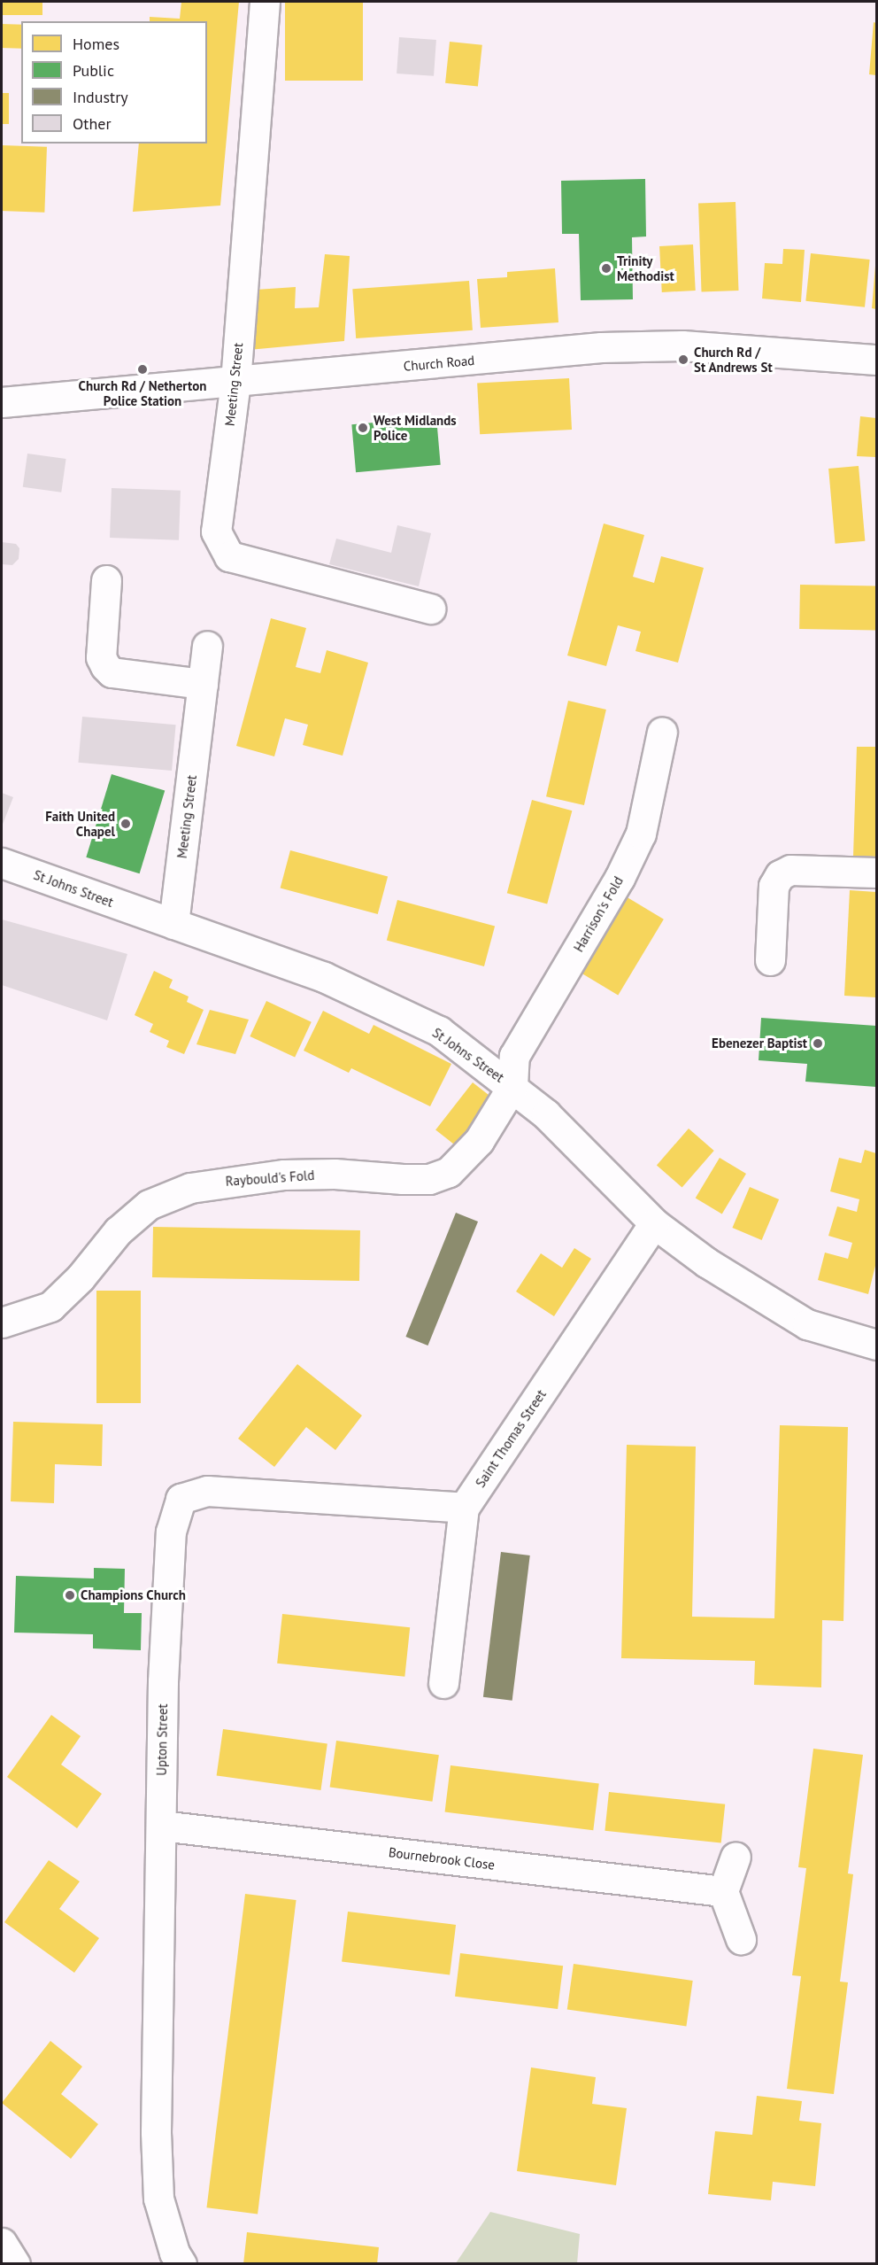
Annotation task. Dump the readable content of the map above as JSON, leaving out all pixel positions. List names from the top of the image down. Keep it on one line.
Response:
{"streets":{"street":["Church Road","Meeting Street","St Johns Street","Harrison's Fold","Raybould's Fold","Saint Thomas Street","Upton Street","Bournebrook Close"]},"crossings":[["Church Road","Meeting Street"],["Meeting Street","St Johns Street"],["St Johns Street","Harrison's Fold"],["St Johns Street","Raybould's Fold"],["St Johns Street","Saint Thomas Street"],["Harrison's Fold","Raybould's Fold"],["Saint Thomas Street","Upton Street"],["Upton Street","Bournebrook Close"]],"places":["Trinity Methodist","Church Rd / St Andrews St","Church Rd / Netherton Police Station","West Midlands Police","Faith United Chapel","Ebenezer Baptist","Champions Church"],"legend":["Homes","Public","Industry","Other"]}
